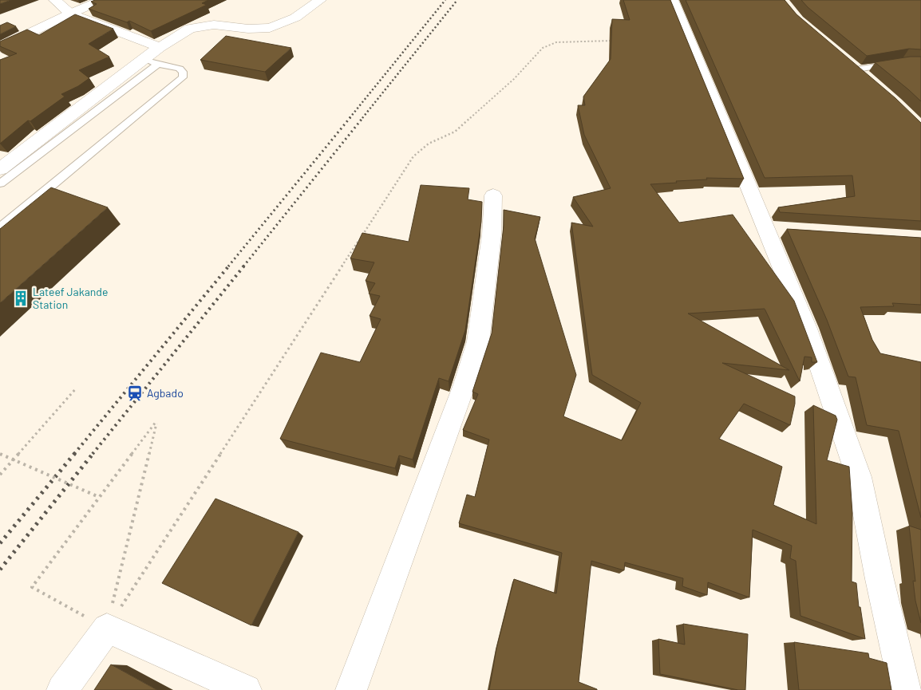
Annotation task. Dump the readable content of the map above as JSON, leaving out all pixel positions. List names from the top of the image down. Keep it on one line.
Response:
{"places":{"building":["Lateef Jakande Station"],"station":["Agbado"]}}
